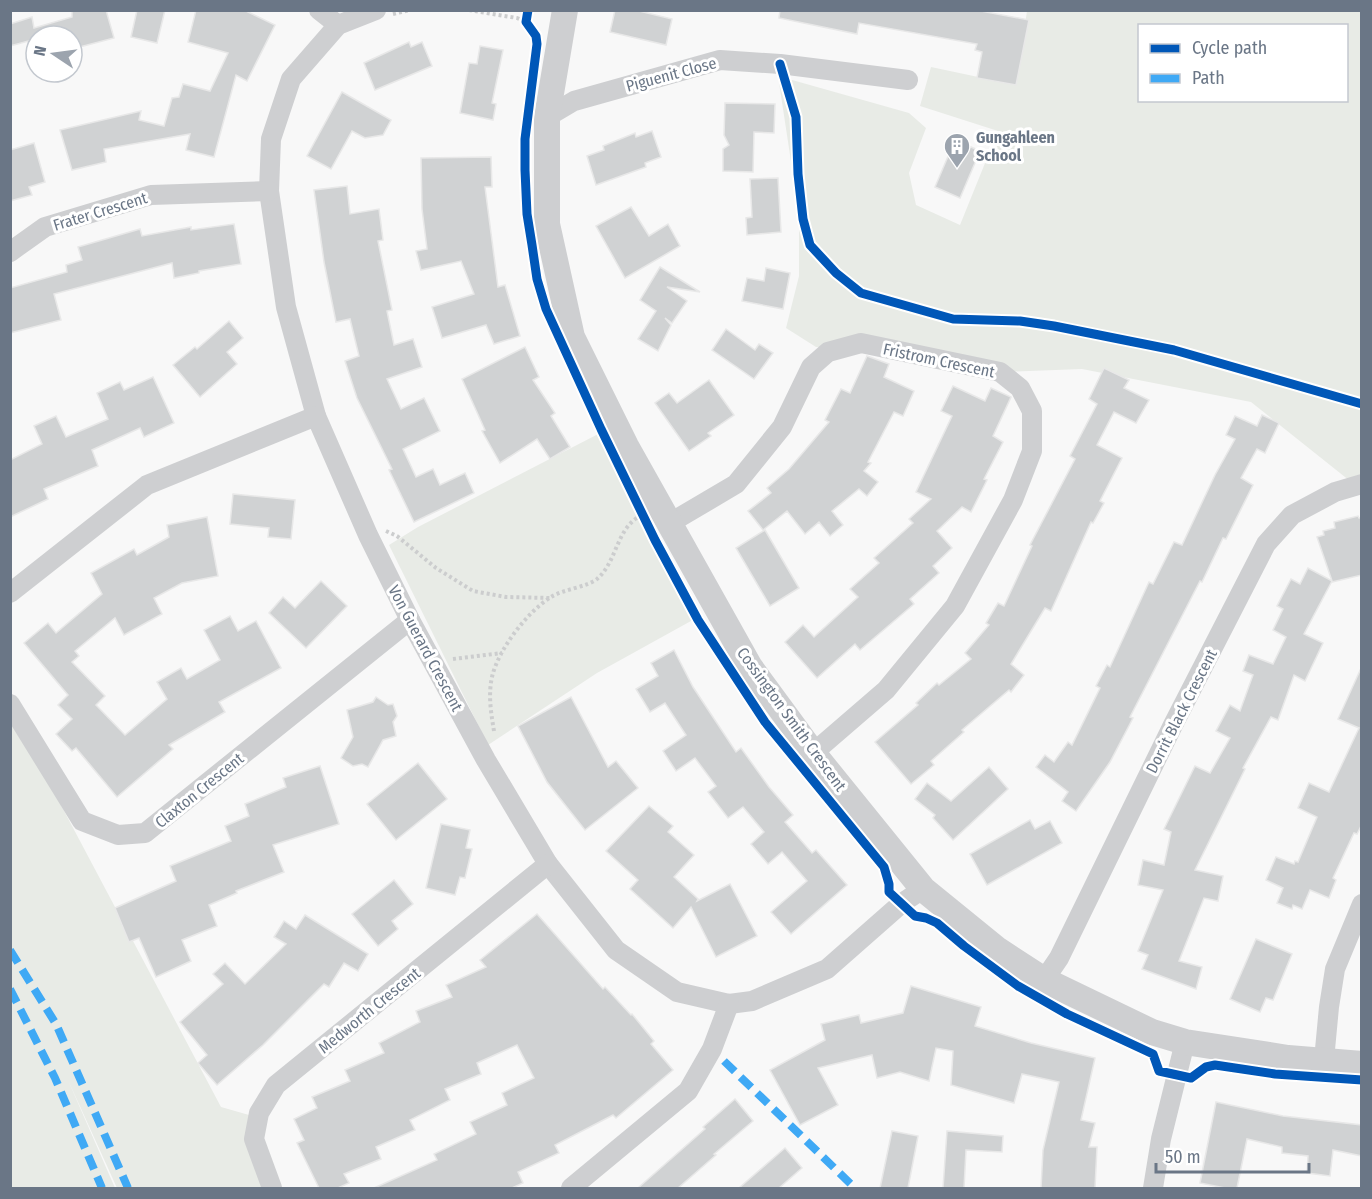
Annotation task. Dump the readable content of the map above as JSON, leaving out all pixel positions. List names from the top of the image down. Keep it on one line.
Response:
{"streets":{"street":["Piguenit Close","Frater Crescent","Fristrom Crescent","Von Guerard Crescent","Dorrit Black Crescent","Cossington Smith Crescent","Claxton Crescent","Medworth Crescent"]},"crossings":[["Piguenit Close","Cossington Smith Crescent"],["Frater Crescent","Von Guerard Crescent"],["Fristrom Crescent","Cossington Smith Crescent"],["Von Guerard Crescent","Cossington Smith Crescent"],["Von Guerard Crescent","Claxton Crescent"],["Von Guerard Crescent","Medworth Crescent"],["Dorrit Black Crescent","Cossington Smith Crescent"]],"places":{"building":["Gungahleen School"]},"legend":["Cycle path","Path"],"scale_bar":"50 m","north":"left"}
